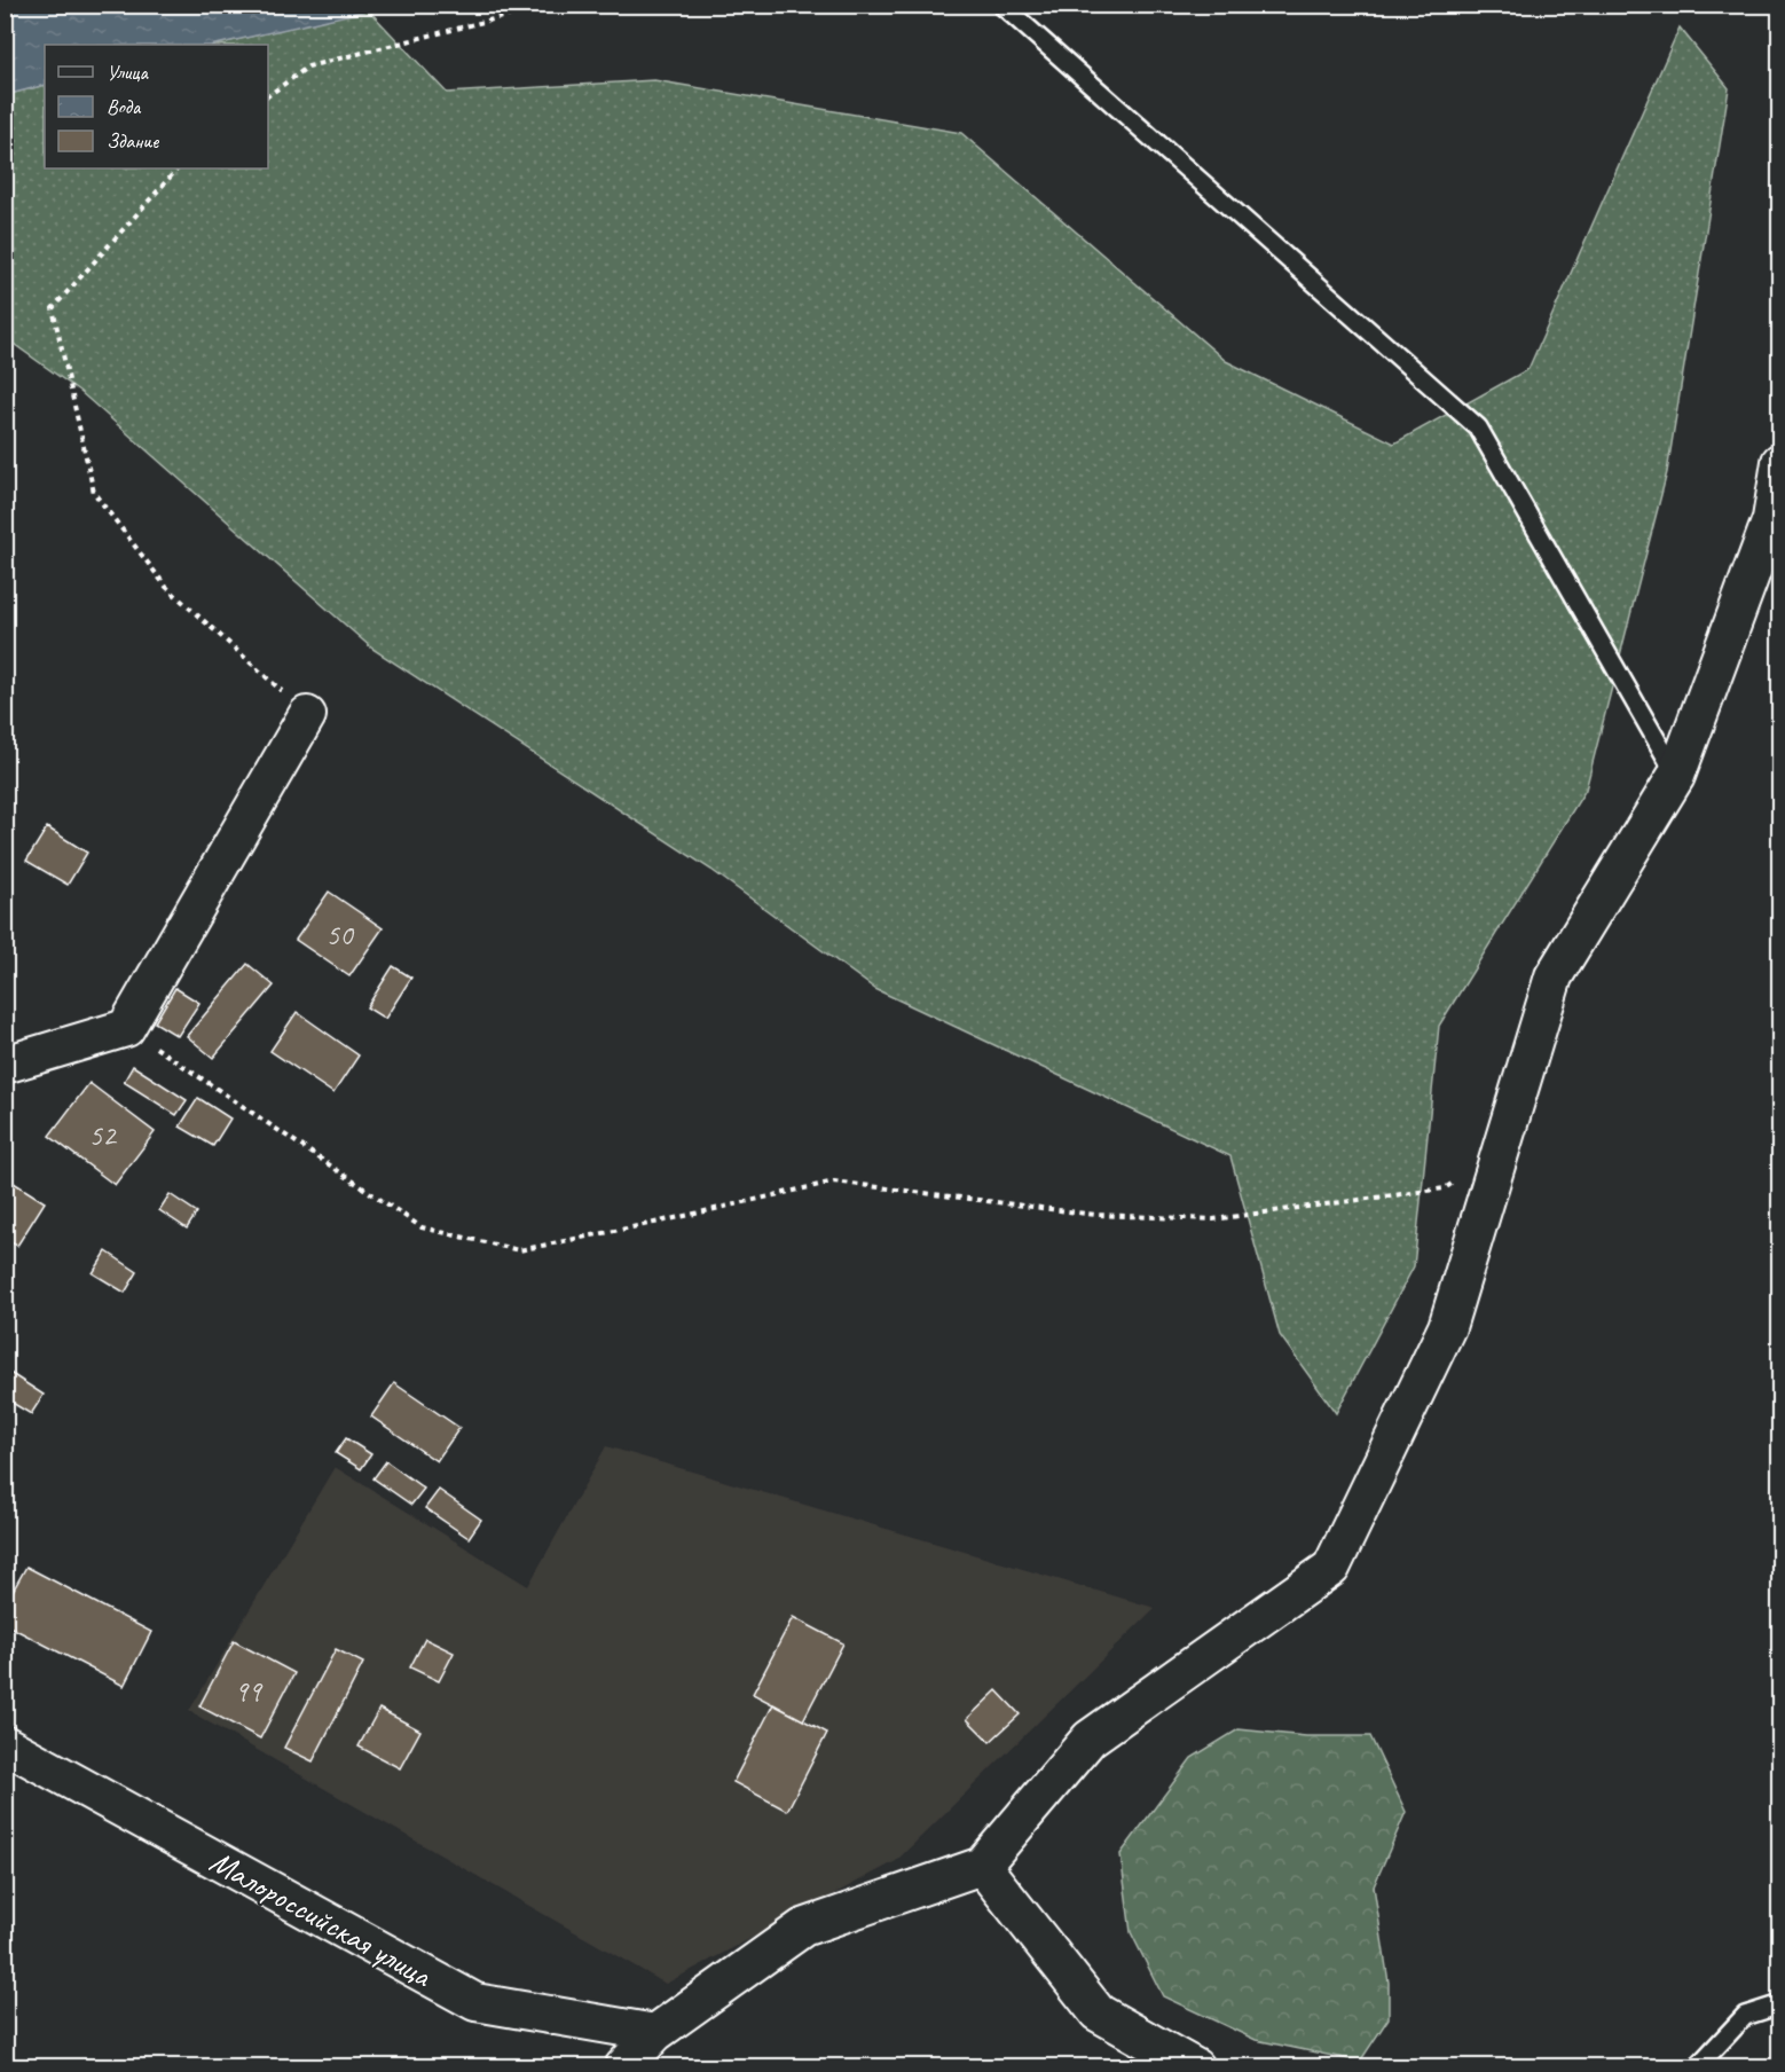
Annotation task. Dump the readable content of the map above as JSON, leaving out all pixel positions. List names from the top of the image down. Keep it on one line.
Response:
{"streets":{"street":["Малороссийская улица"]},"house_numbers":["50","52","99"],"legend":["Улица","Вода","Здание"]}
